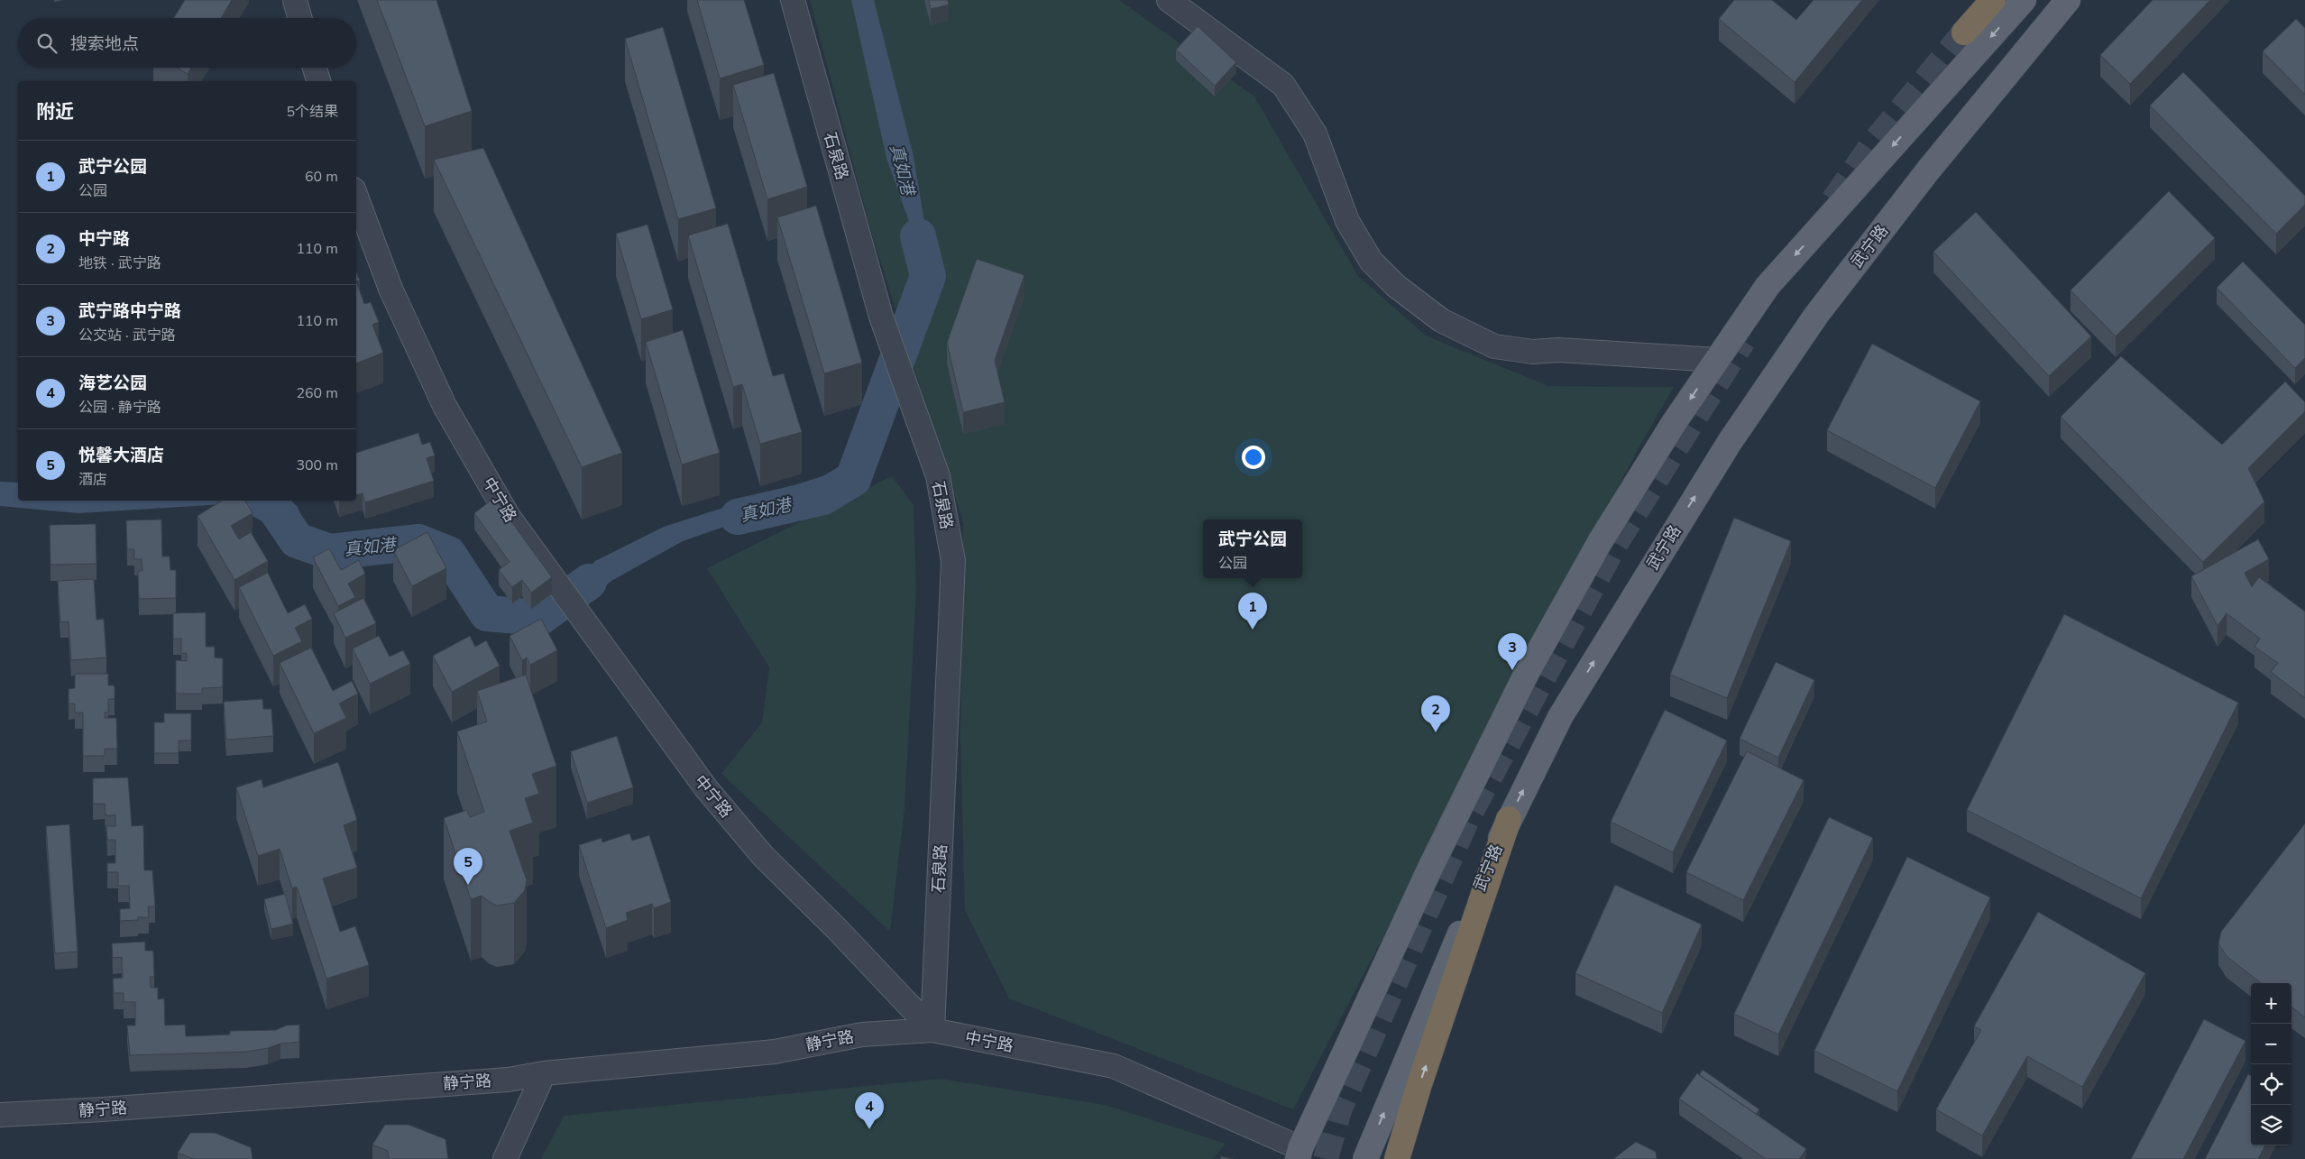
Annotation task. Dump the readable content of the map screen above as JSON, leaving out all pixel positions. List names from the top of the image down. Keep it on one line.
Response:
{"streets":{"main road":["武宁路"],"street":["石泉路","中宁路","静宁路"]},"crossings":[["石泉路","中宁路"],["石泉路","静宁路"],["中宁路","静宁路"]],"water":["真如港"],"page":{"search":"搜索地点","heading":["附近","5个结果"],"list":[{"mark":"1","name":"武宁公园","note":"公园","value":"60 m"},{"mark":"2","name":"中宁路","note":"地铁 · 武宁路","value":"110 m"},{"mark":"3","name":"武宁路中宁路","note":"公交站 · 武宁路","value":"110 m"},{"mark":"4","name":"海艺公园","note":"公园 · 静宁路","value":"260 m"},{"mark":"5","name":"悦馨大酒店","note":"酒店","value":"300 m"}],"popup":["武宁公园","公园"],"pins":["1","3","2","5","4"],"map_buttons":["+","−"]}}
